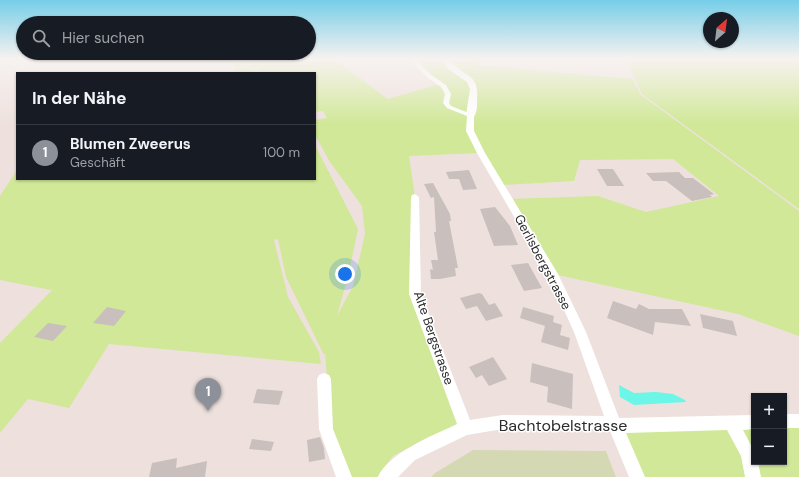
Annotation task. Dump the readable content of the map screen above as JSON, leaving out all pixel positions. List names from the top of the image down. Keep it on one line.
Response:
{"streets":{"street":["Gerlisbergstrasse","Alte Bergstrasse","Bachtobelstrasse"]},"crossings":[["Gerlisbergstrasse","Bachtobelstrasse"],["Alte Bergstrasse","Bachtobelstrasse"]],"north":"top right","page":{"search":"Hier suchen","heading":"In der Nähe","list":[{"mark":"1","name":"Blumen Zweerus","note":"Geschäft","value":"100 m"}],"pins":"1","map_buttons":["+","−"]}}
